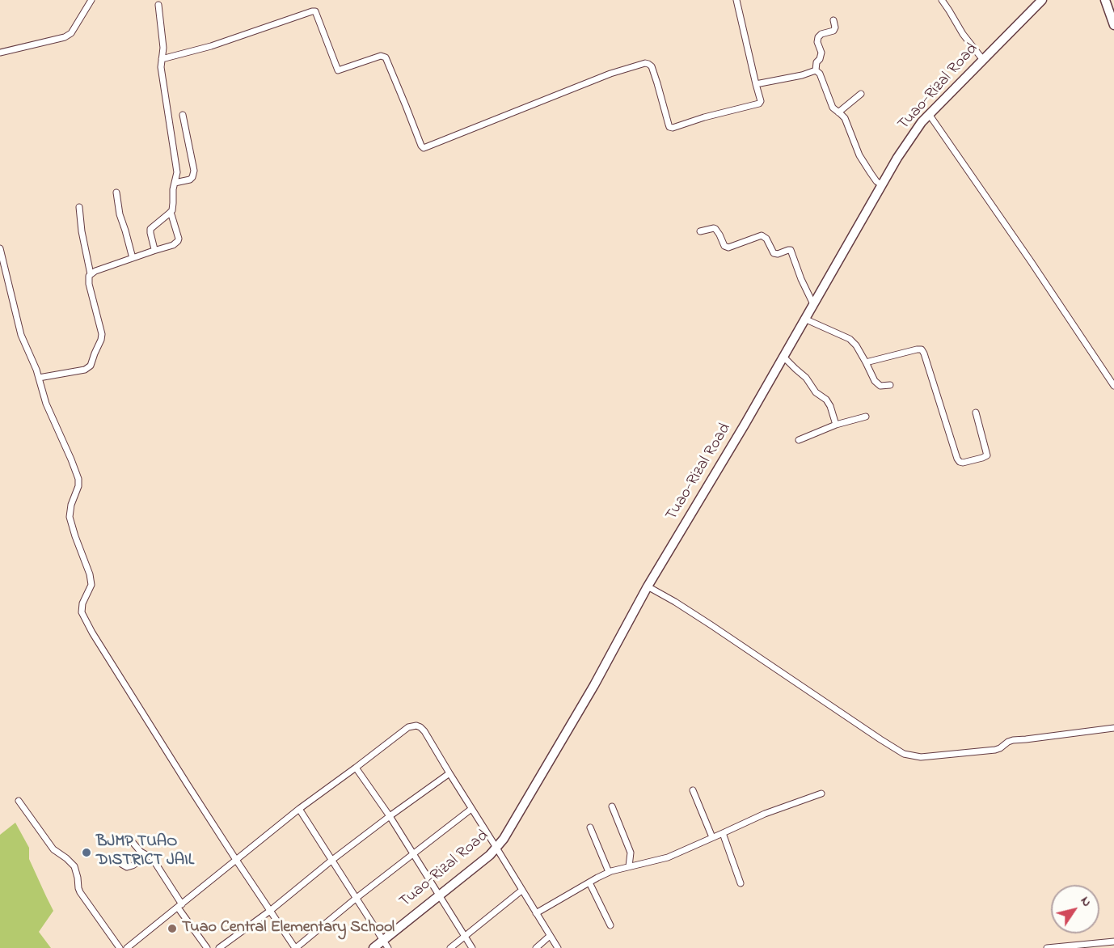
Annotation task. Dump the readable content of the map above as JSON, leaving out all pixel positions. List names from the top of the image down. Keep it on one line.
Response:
{"streets":{"main road":["Tuao-Rizal Road"]},"places":["BJMP TUAO DISTRICT JAIL","Tuao Central Elementary School"],"north":"top right"}
